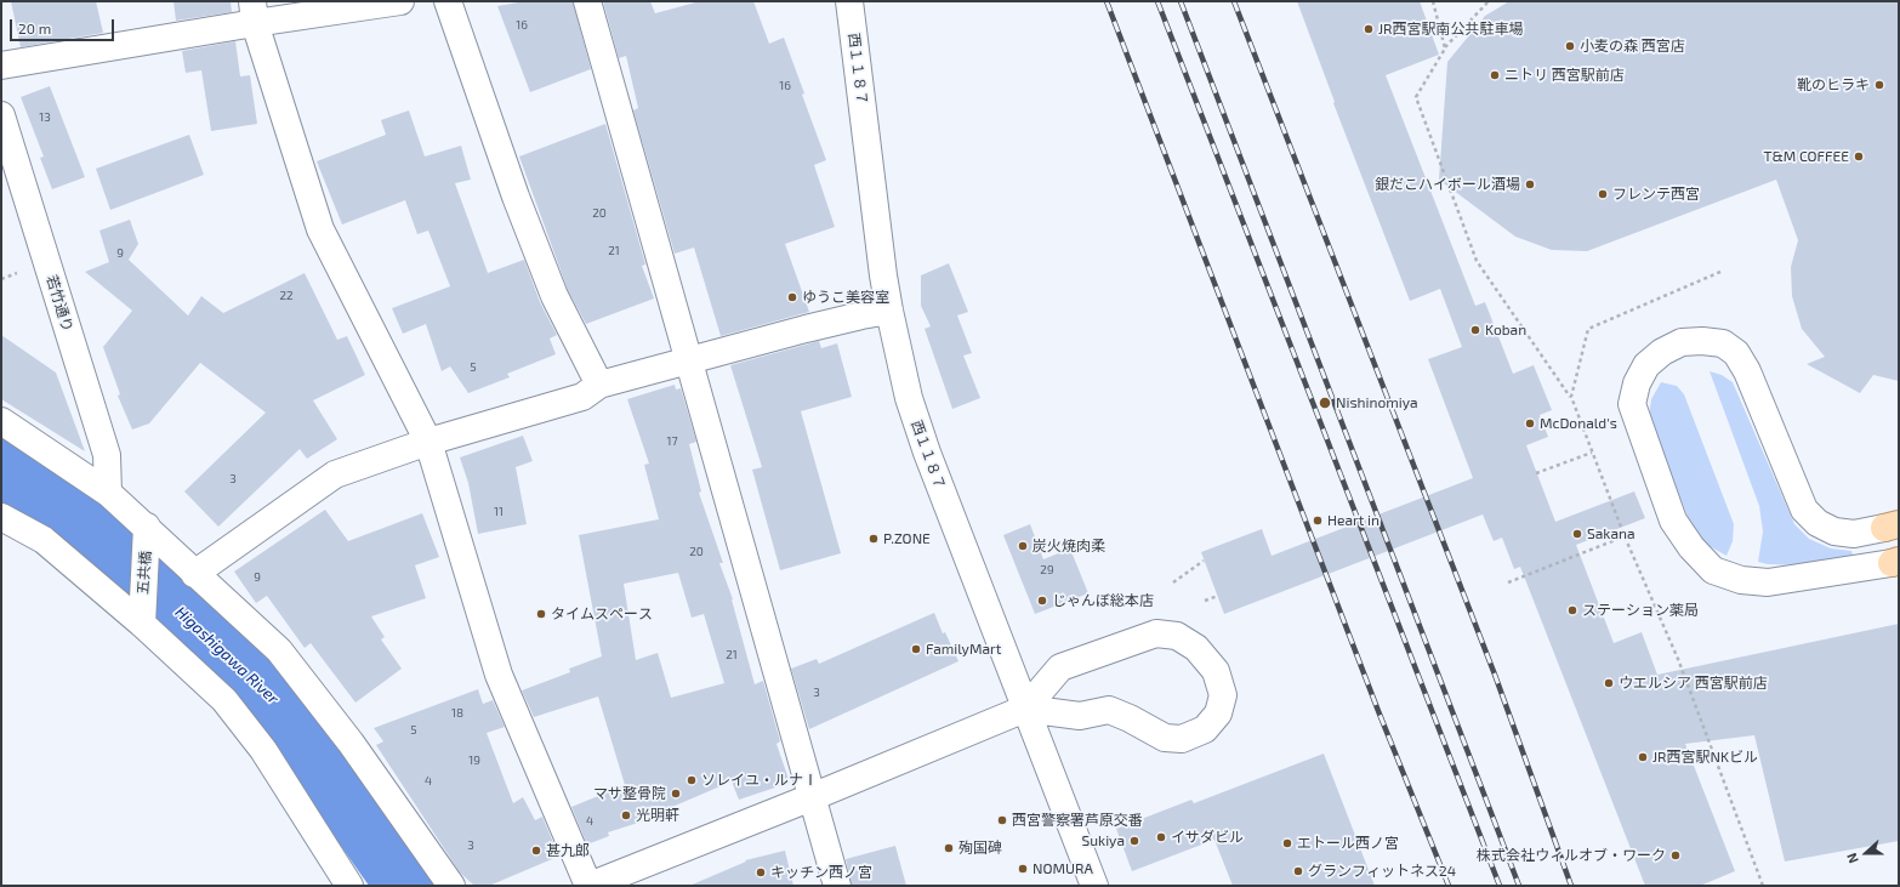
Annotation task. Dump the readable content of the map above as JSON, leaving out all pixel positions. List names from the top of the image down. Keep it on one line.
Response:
{"streets":{"street":["西１１８７","若竹通り","五共橋"]},"water":["Higashigawa River"],"places":["JR西宮駅南公共駐車場","小麦の森 西宮店","ニトリ 西宮駅前店","靴のヒラキ","T&M COFFEE","銀だこハイボール酒場","フレンテ西宮","ゆうこ美容室","Koban","Nishinomiya","McDonald's","Heart in","Sakana","P.ZONE","炭火焼肉柔","じゃんぼ総本店","ステーション薬局","タイムスペース","FamilyMart","ウエルシア 西宮駅前店","JR西宮駅NKビル","ソレイユ・ルナⅠ","マサ整骨院","光明軒","西宮警察署芦原交番","イサダビル","Sukiya","エトール西ノ宮","殉国碑","甚九郎","株式会社ウィルオブ・ワーク","NOMURA","グランフィットネス24","キッチン西ノ宮"],"house_numbers":["16","16","13","20","21","9","22","5","17","3","11","20","29","9","21","3","18","5","19","4","4","3"],"scale_bar":"20 m","north":"left"}
